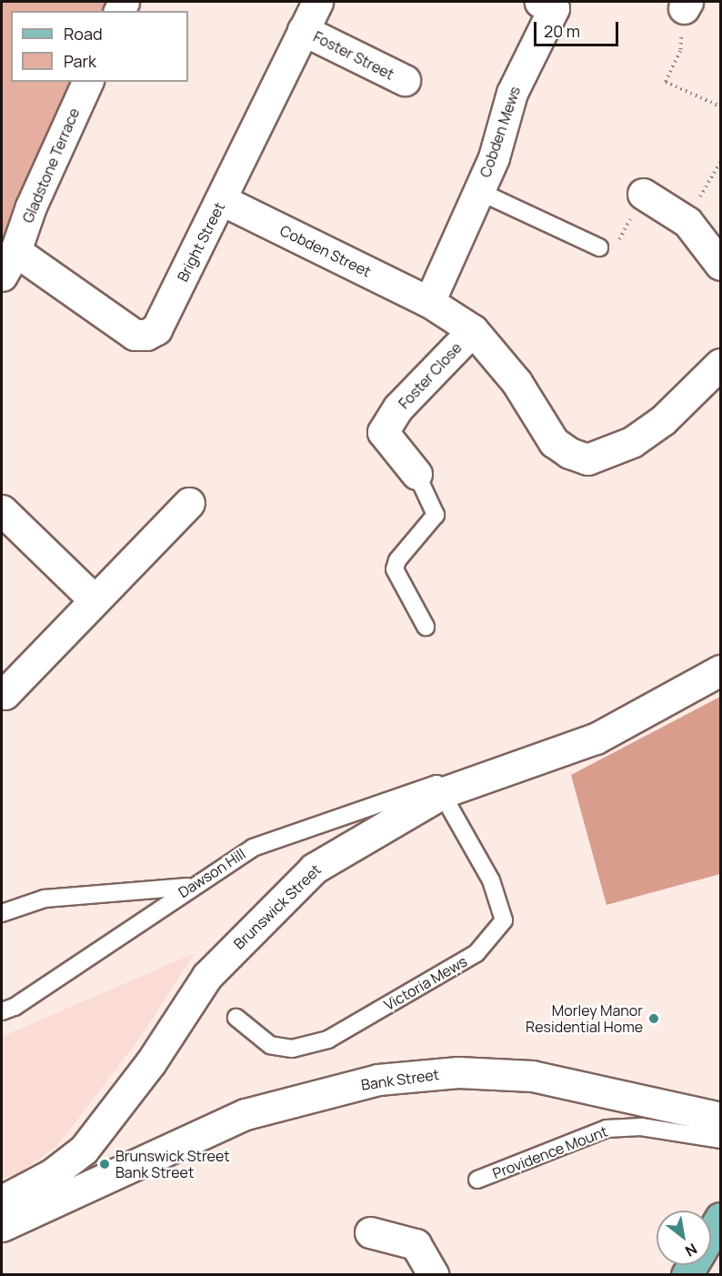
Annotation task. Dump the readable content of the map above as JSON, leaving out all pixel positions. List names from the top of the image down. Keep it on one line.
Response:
{"streets":{"street":["Foster Street","Cobden Mews","Gladstone Terrace","Bright Street","Cobden Street","Foster Close","Brunswick Street","Bank Street"],"lane":["Dawson Hill","Victoria Mews","Providence Mount"]},"crossings":[["Foster Street","Bright Street"],["Cobden Mews","Cobden Street"],["Gladstone Terrace","Bright Street"],["Bright Street","Cobden Street"],["Cobden Street","Foster Close"],["Dawson Hill","Brunswick Street"],["Dawson Hill","Victoria Mews"],["Brunswick Street","Victoria Mews"],["Brunswick Street","Bank Street"]],"places":["Morley Manor Residential Home","Brunswick Street Bank Street"],"legend":["Road","Park"],"scale_bar":"20 m","north":"bottom right"}
